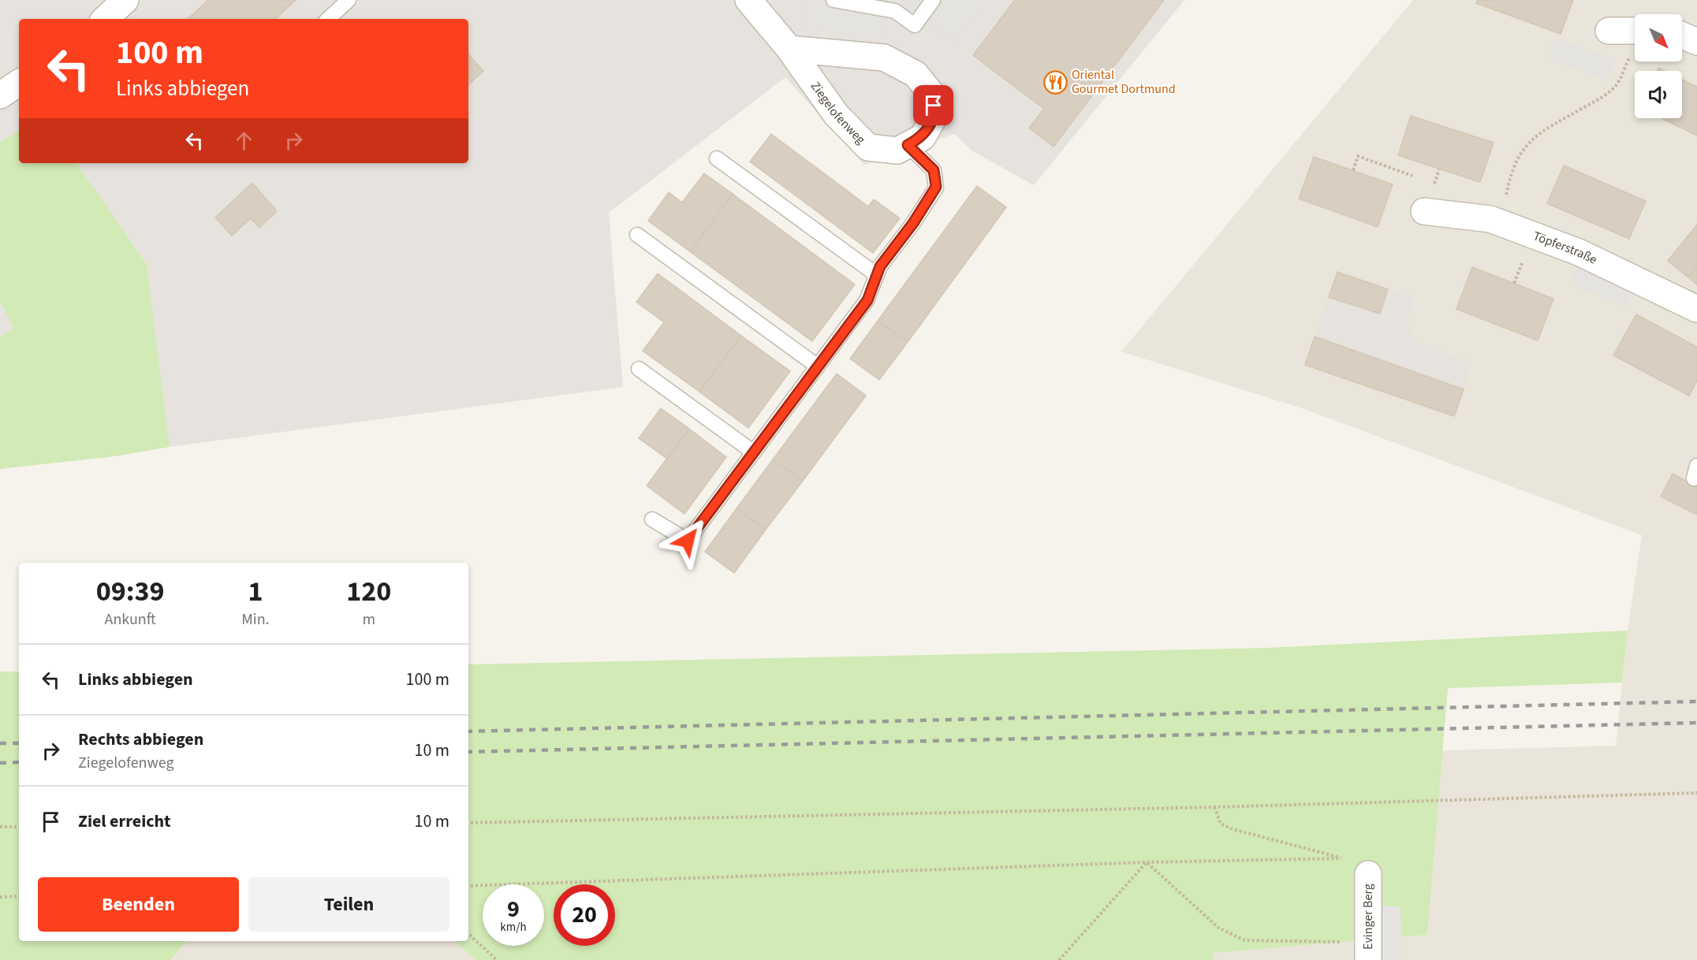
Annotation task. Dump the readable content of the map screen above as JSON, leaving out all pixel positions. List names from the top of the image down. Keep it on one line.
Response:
{"streets":{"street":["Ziegelofenweg","Töpferstraße","Evinger Berg"]},"places":{"restaurant":["Oriental Gourmet Dortmund"]},"north":"bottom right","page":{"turn":["100 m","Links abbiegen"],"eta":["09:39","Ankunft","1","Min.","120","m"],"list":[{"name":"Links abbiegen","value":"100 m"},{"name":"Rechts abbiegen","note":"Ziegelofenweg","value":"10 m"},{"name":"Ziel erreicht","value":"10 m"}],"buttons":["Beenden","Teilen"],"speed":"9 km/h","limit":"20"}}
